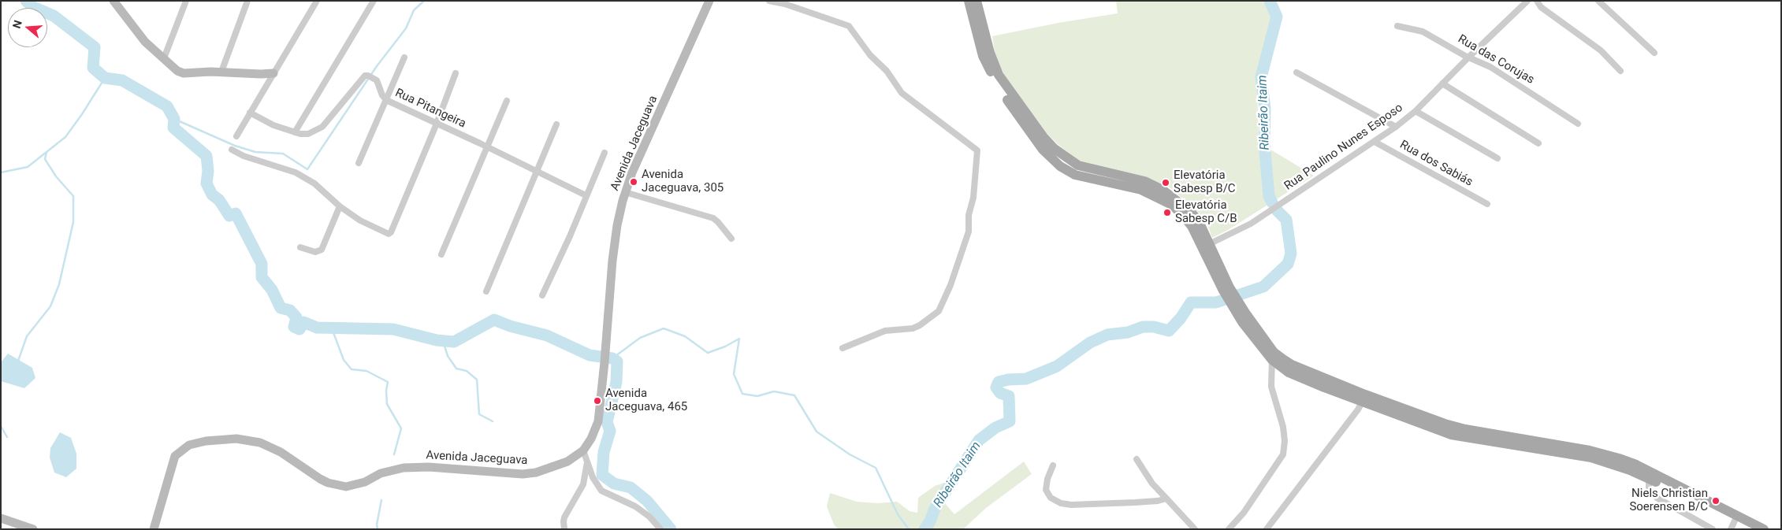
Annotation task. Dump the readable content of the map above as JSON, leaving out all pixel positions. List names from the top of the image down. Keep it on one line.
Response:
{"streets":{"main road":["Avenida Jaceguava"],"street":["Rua das Corujas","Rua Pitangeira","Rua Paulino Nunes Esposo","Rua dos Sabiás"]},"crossings":[["Rua das Corujas","Rua Paulino Nunes Esposo"],["Rua Paulino Nunes Esposo","Rua dos Sabiás"]],"water":["Ribeirão Itaim"],"places":["Avenida Jaceguava, 305","Elevatória Sabesp B/C","Elevatória Sabesp C/B","Avenida Jaceguava, 465","Niels Christian Soerensen B/C"],"north":"left"}
